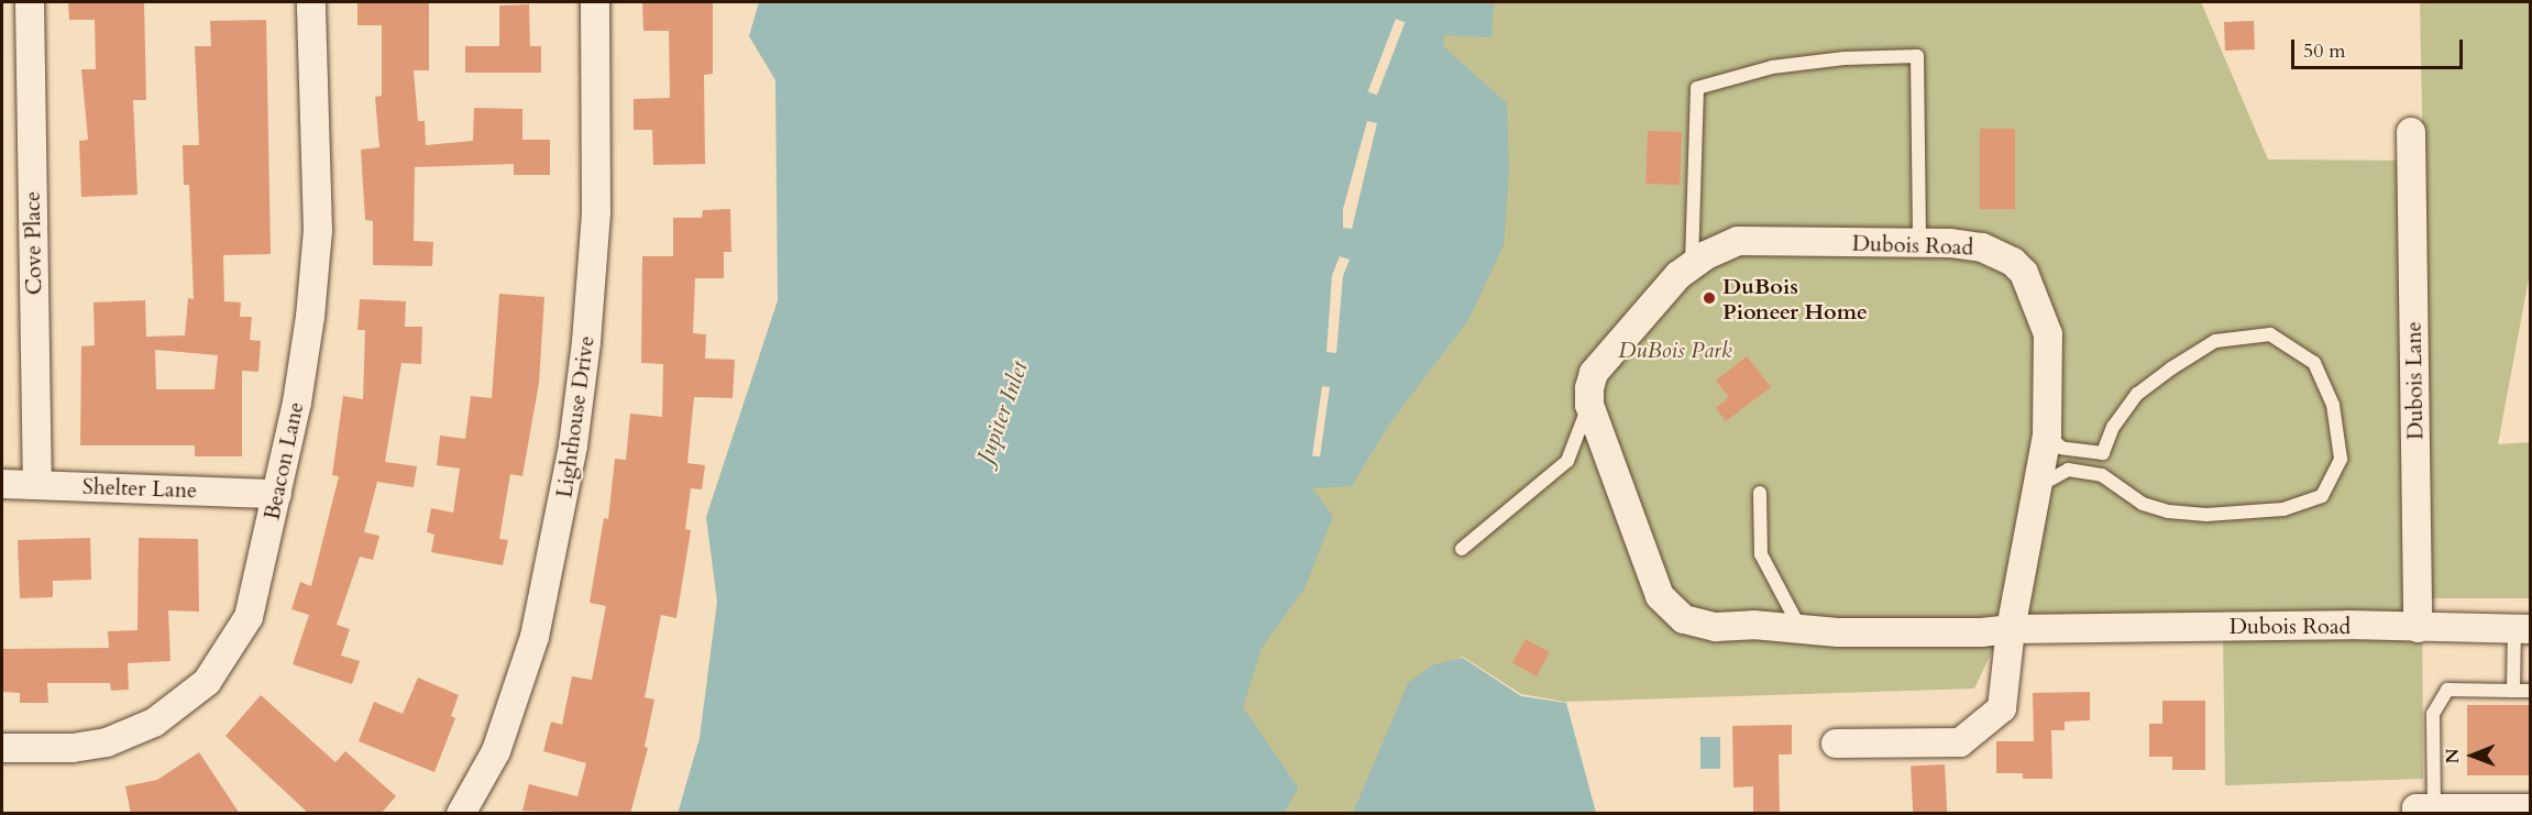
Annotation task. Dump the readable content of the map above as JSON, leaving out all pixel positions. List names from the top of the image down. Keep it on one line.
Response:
{"streets":{"street":["Cove Place","Dubois Road","Dubois Lane","Lighthouse Drive","Beacon Lane","Shelter Lane"]},"crossings":[["Cove Place","Shelter Lane"],["Dubois Road","Dubois Lane"],["Beacon Lane","Shelter Lane"]],"water":["Jupiter Inlet"],"parks":["DuBois Park"],"places":["DuBois Pioneer Home"],"scale_bar":"50 m","north":"left"}
